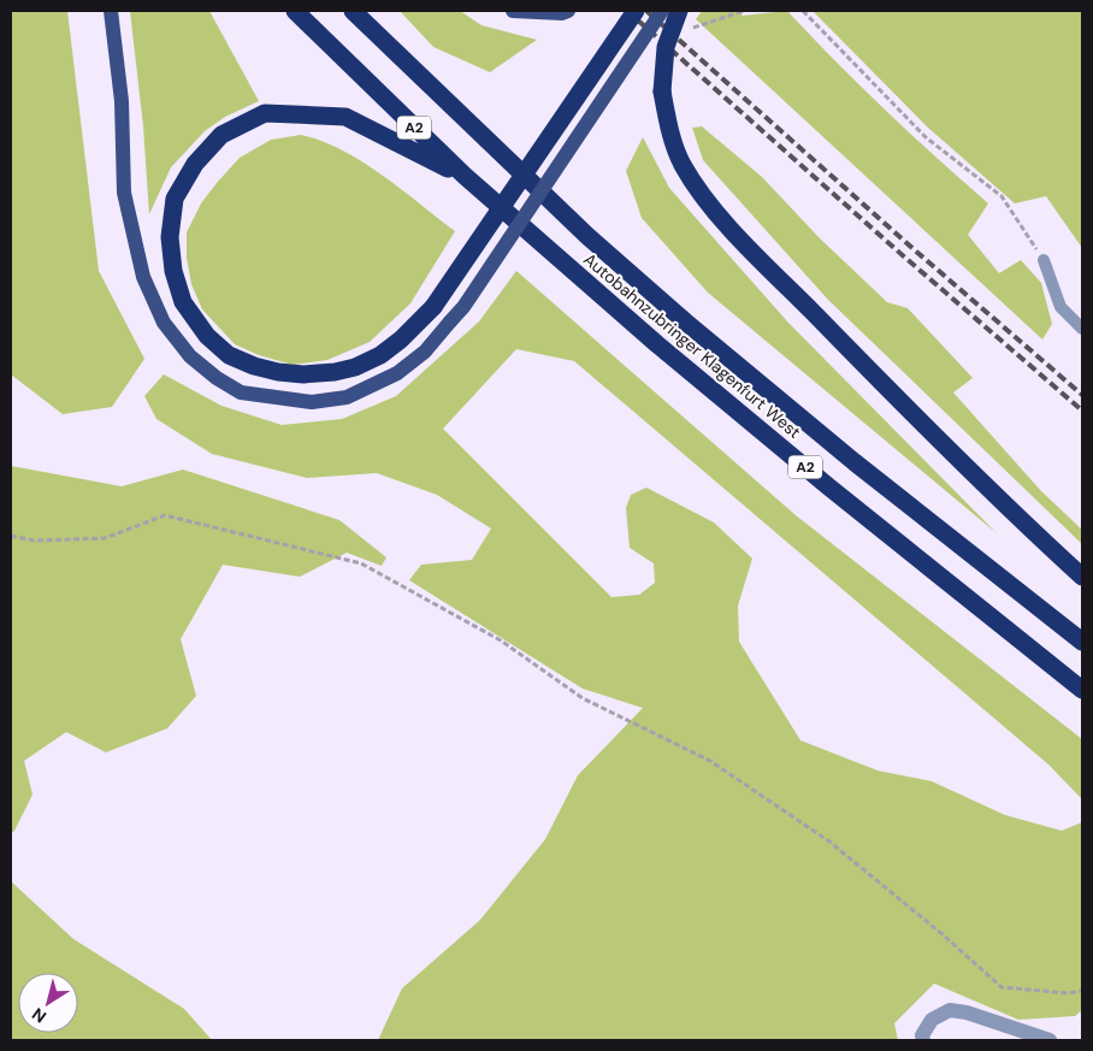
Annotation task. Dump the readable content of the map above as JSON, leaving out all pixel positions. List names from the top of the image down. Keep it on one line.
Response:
{"streets":{"highway":["A2","Autobahnzubringer Klagenfurt West"]},"north":"bottom left"}
